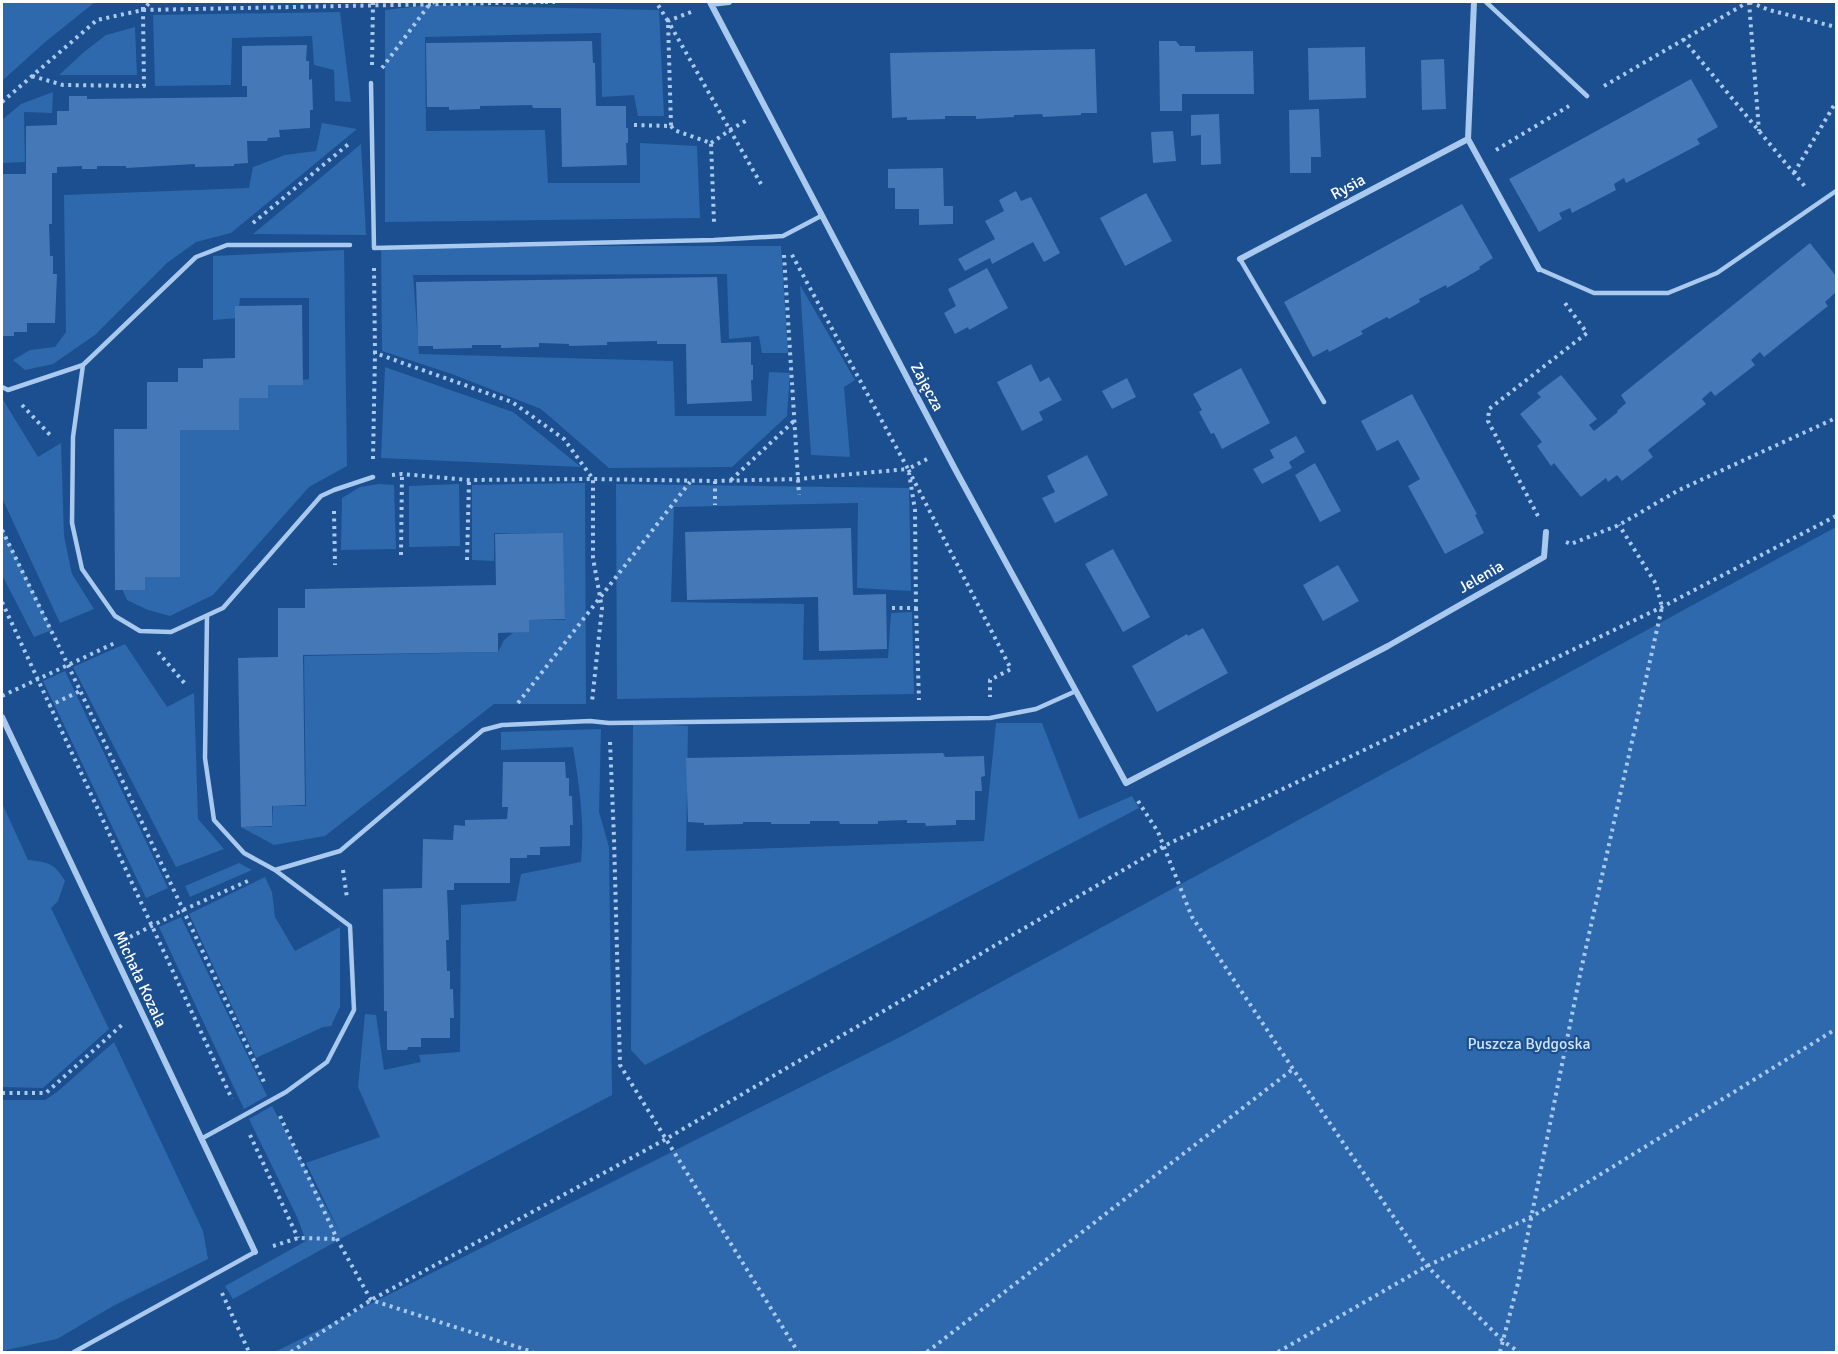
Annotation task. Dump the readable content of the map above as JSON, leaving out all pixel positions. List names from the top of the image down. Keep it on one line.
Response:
{"streets":{"street":["Rysia","Zajęcza","Jelenia","Michała Kozala"]},"crossings":[["Zajęcza","Jelenia"]],"parks":["Puszcza Bydgoska"]}
